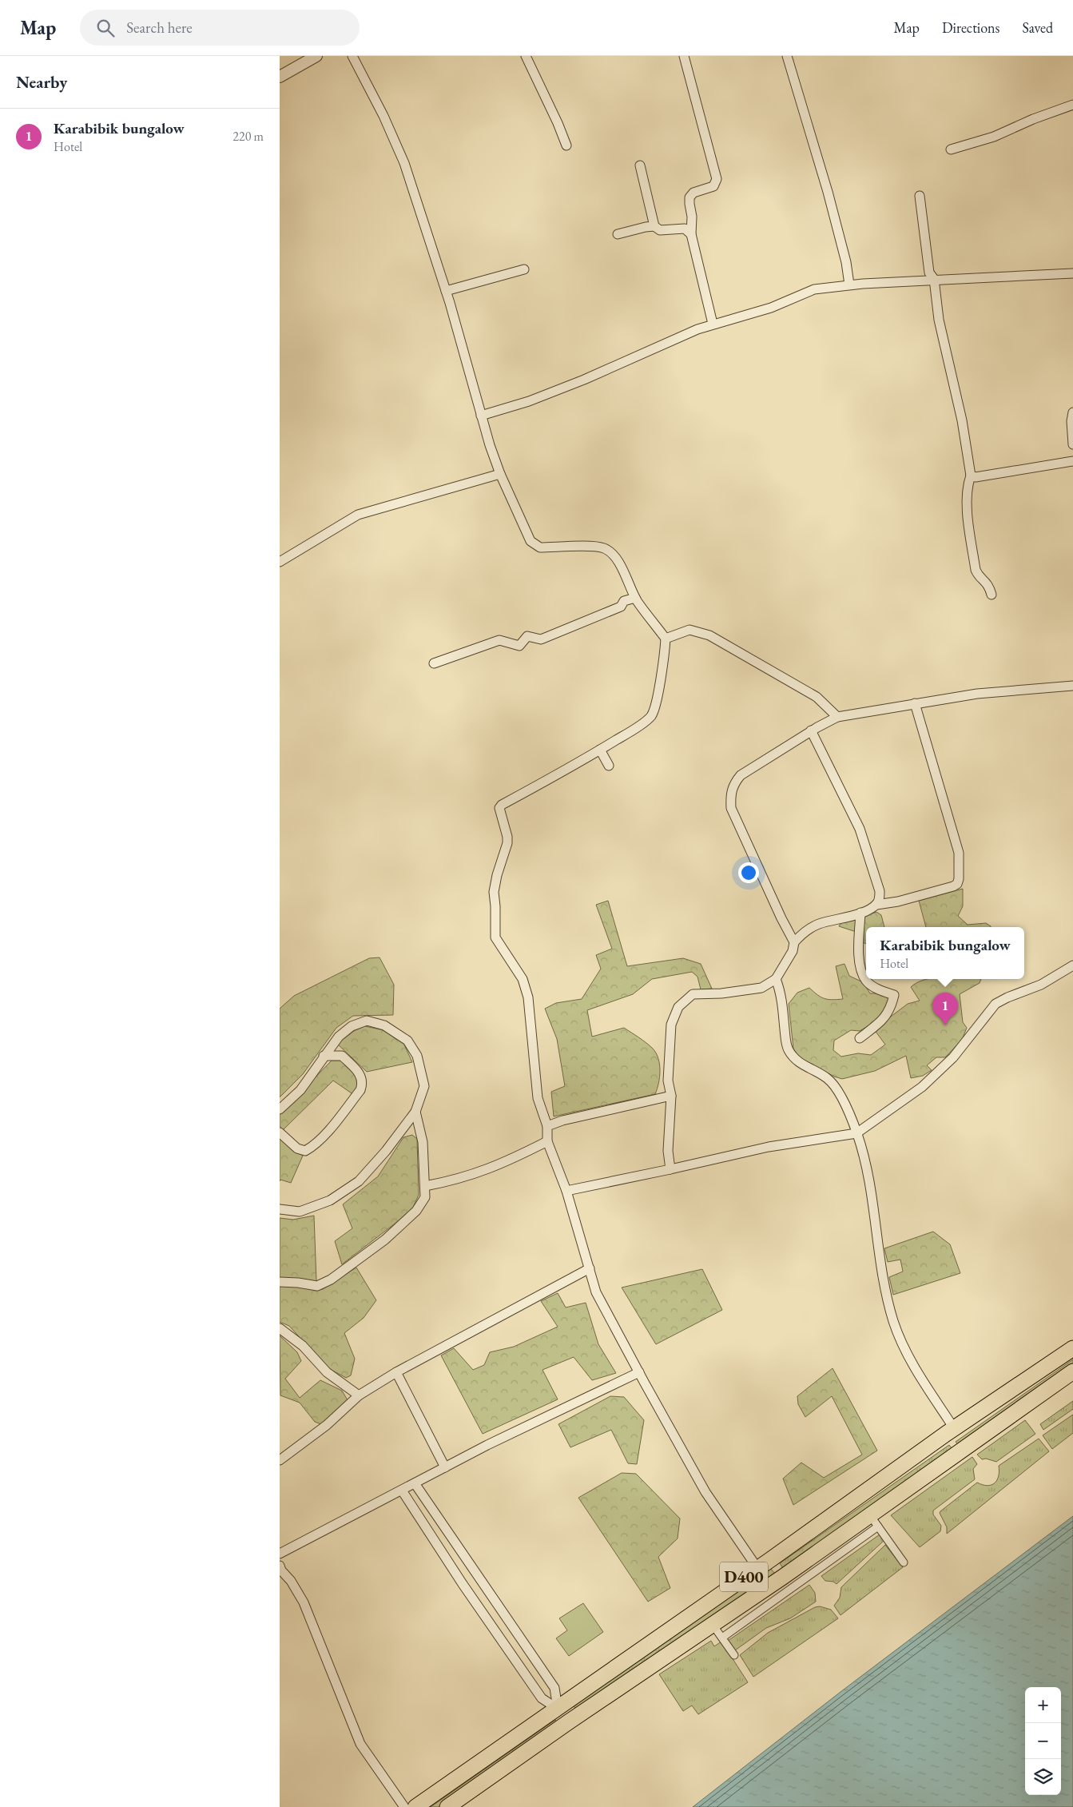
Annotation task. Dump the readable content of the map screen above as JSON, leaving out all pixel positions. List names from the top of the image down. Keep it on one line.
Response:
{"streets":{"highway":["D400"]},"page":{"header":"Map","search":"Search here","nav":["Map","Directions","Saved"],"heading":"Nearby","list":[{"mark":"1","name":"Karabibik bungalow","note":"Hotel","value":"220 m"}],"popup":["Karabibik bungalow","Hotel"],"pins":"1","map_buttons":["+","−"]}}
